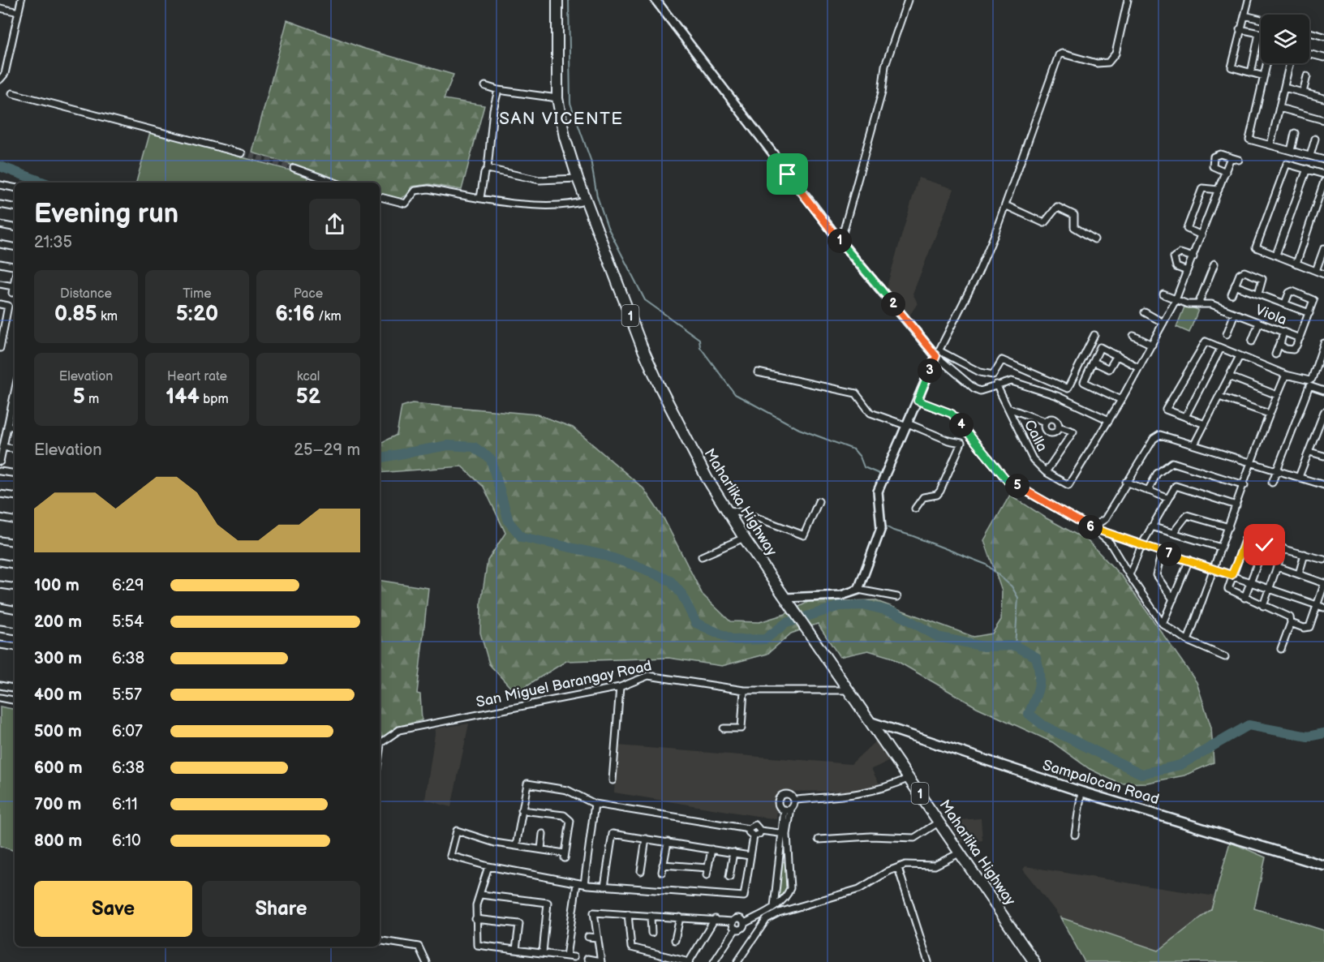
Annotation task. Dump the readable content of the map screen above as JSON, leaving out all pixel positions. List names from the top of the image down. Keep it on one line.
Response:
{"streets":{"highway":["1","Maharlika Highway"],"main road":["Sampalocan Road"],"street":["Viola","Calla","San Miguel Barangay Road"]},"crossings":[["Maharlika Highway","San Miguel Barangay Road"],["Maharlika Highway","Sampalocan Road"]],"districts":["SAN VICENTE"],"page":{"heading":["Evening run","21:35"],"pins":["1","2","3","4","5","6","7"],"stats":[["Distance","0.85 km"],["Time","5:20"],["Pace","6:16 /km"],["Elevation","5 m"],["Heart rate","144 bpm"],["kcal","52"]],"chart":["Elevation","25–29 m"],"list":[{"name":"100 m","note":"6:29"},{"name":"200 m","note":"5:54"},{"name":"300 m","note":"6:38"},{"name":"400 m","note":"5:57"},{"name":"500 m","note":"6:07"},{"name":"600 m","note":"6:38"},{"name":"700 m","note":"6:11"},{"name":"800 m","note":"6:10"}],"buttons":["Save","Share"]}}
